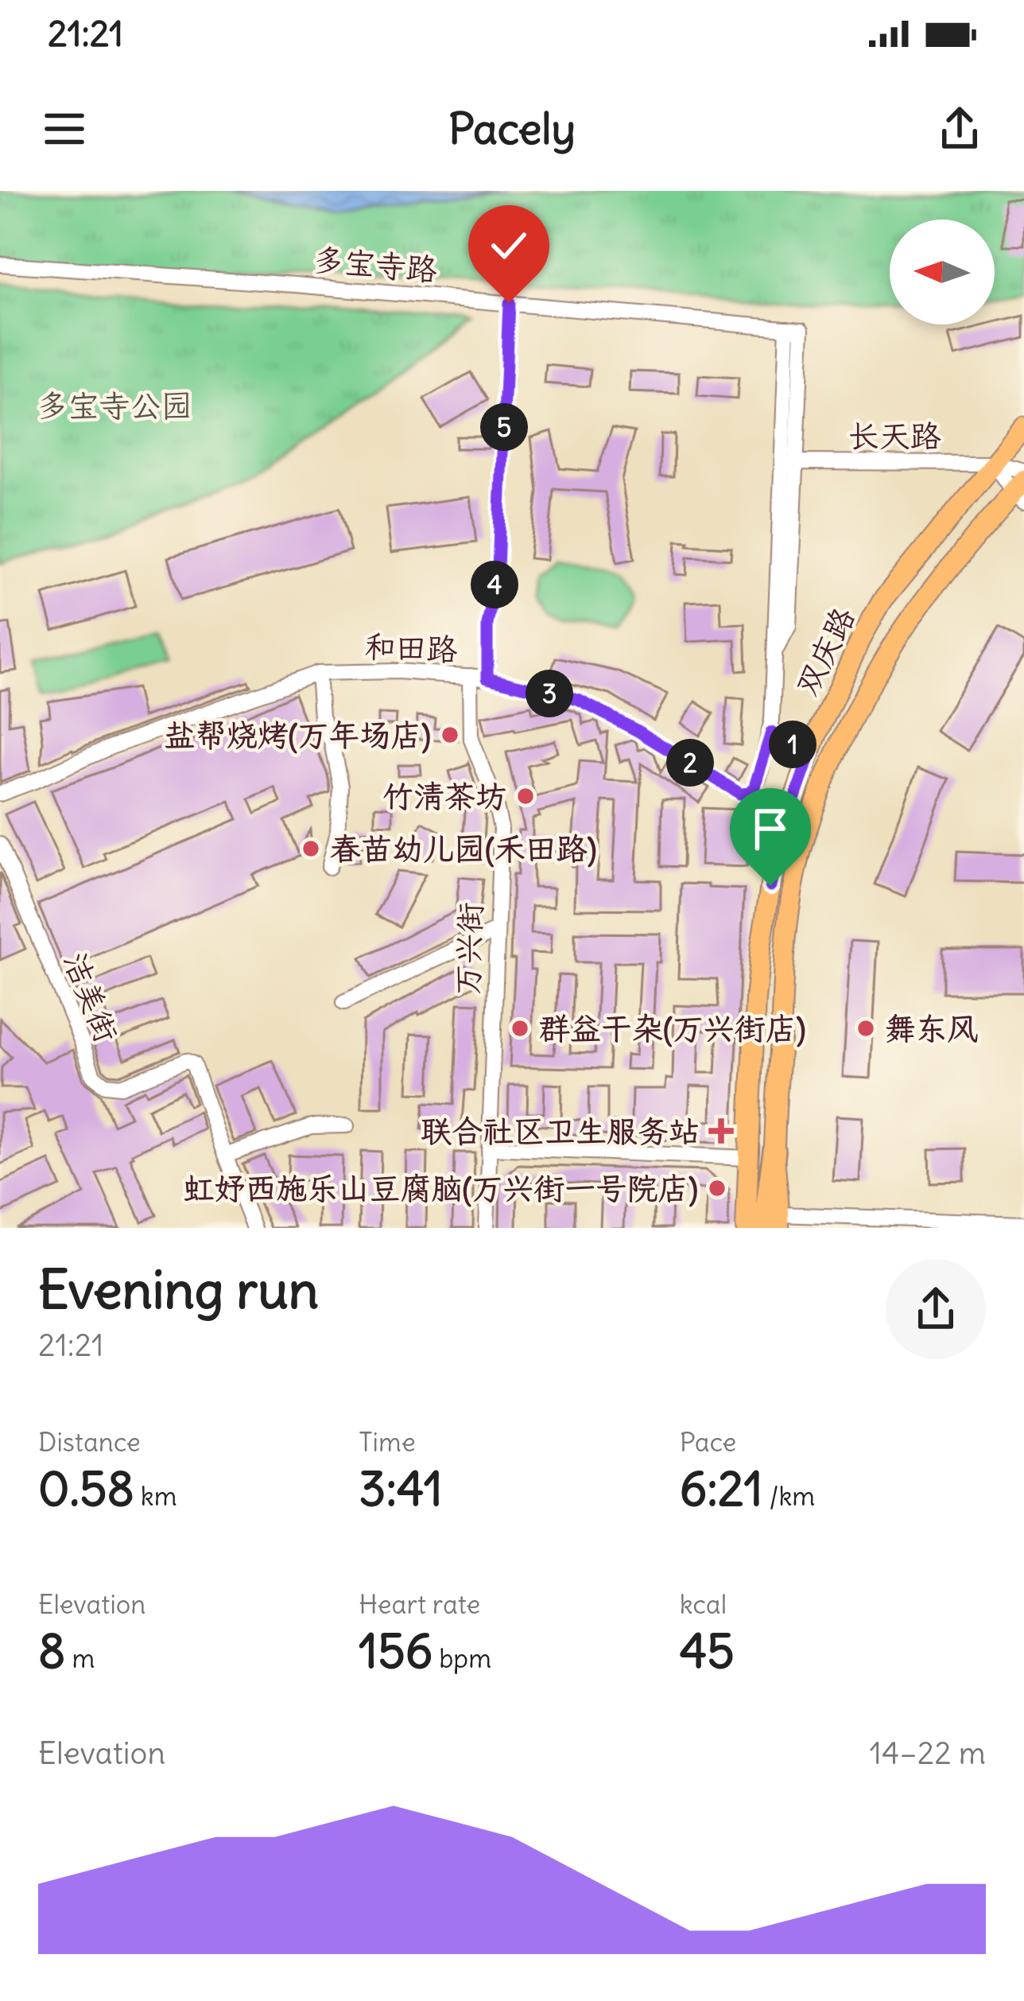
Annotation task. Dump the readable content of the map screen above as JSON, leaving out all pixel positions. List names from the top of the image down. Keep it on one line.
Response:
{"streets":{"main road":["双庆路"],"street":["多宝寺路","长天路","和田路","万兴街","洁美街"]},"crossings":[["多宝寺路","双庆路"],["长天路","双庆路"],["和田路","双庆路"],["和田路","万兴街"]],"parks":["多宝寺公园"],"places":{"other":["盐帮烧烤(万年场店)","竹清茶坊","春苗幼儿园(禾田路)","群益干杂(万兴街店)","舞东风","虹妤西施乐山豆腐脑(万兴街一号院店)"],"health":["联合社区卫生服务站"]},"north":"left","page":{"status":"21:21","header":"Pacely","pins":["5","4","3","1","2"],"heading":["Evening run","21:21"],"stats":[["Distance","0.58 km"],["Time","3:41"],["Pace","6:21 /km"],["Elevation","8 m"],["Heart rate","156 bpm"],["kcal","45"]],"chart":["Elevation","14–22 m"]}}
